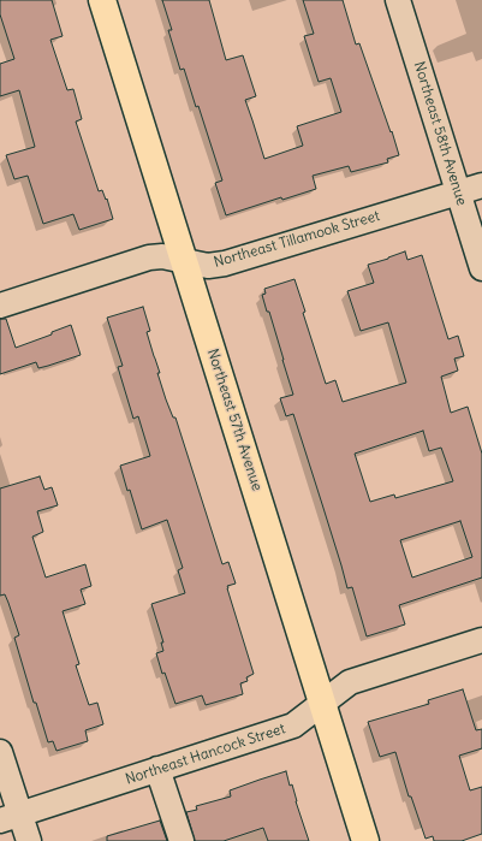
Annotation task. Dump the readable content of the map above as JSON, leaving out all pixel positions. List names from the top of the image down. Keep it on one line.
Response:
{"streets":{"main road":["Northeast 57th Avenue"],"street":["Northeast 58th Avenue","Northeast Tillamook Street","Northeast Hancock Street"]},"crossings":[["Northeast 58th Avenue","Northeast Tillamook Street"],["Northeast Tillamook Street","Northeast 57th Avenue"],["Northeast 57th Avenue","Northeast Hancock Street"]]}
